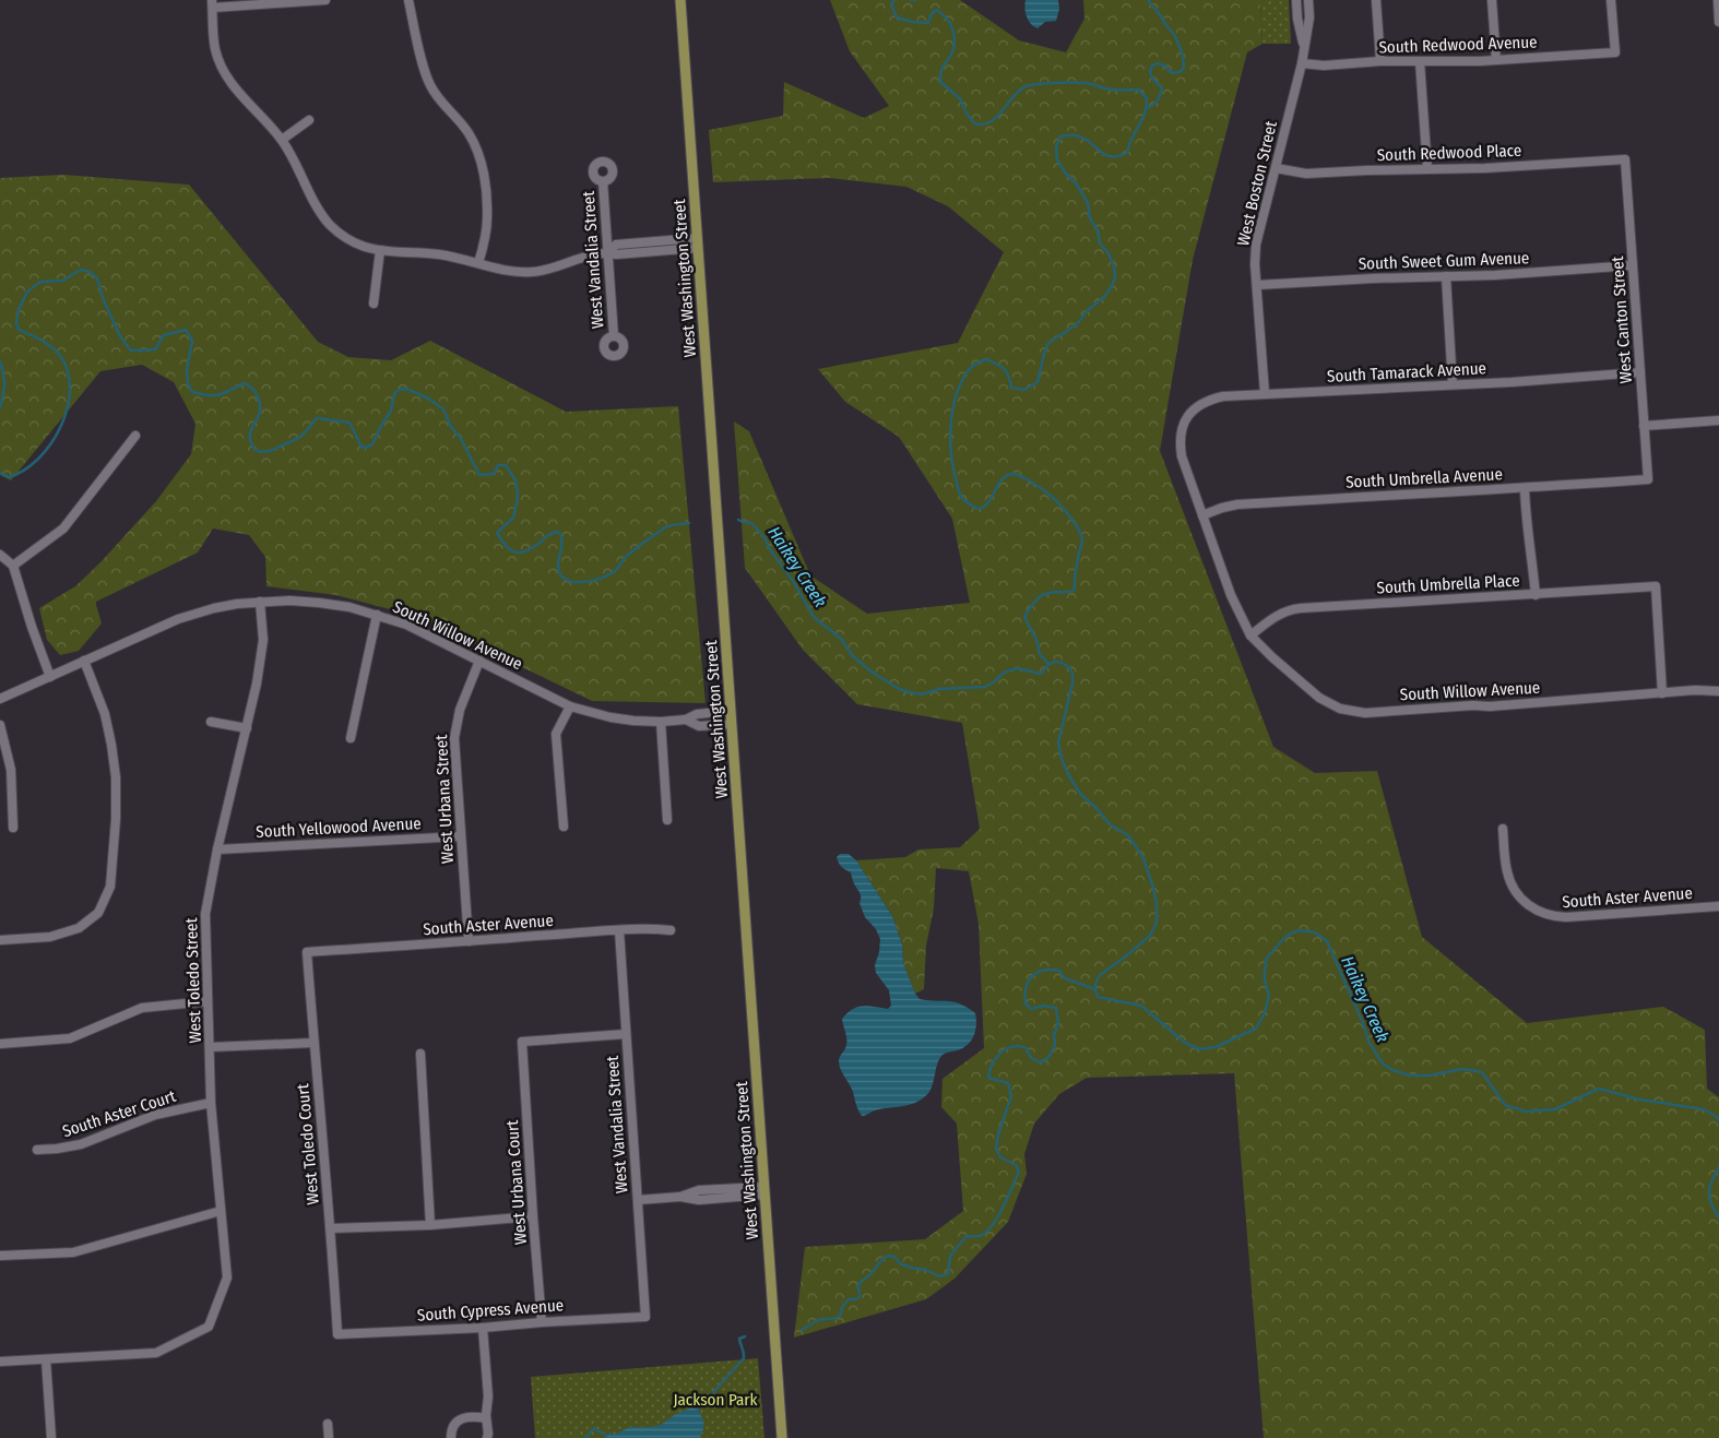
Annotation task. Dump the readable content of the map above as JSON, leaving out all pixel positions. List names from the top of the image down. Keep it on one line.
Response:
{"streets":{"main road":["West Washington Street"],"street":["South Redwood Avenue","South Redwood Place","West Boston Street","West Vandalia Street","South Sweet Gum Avenue","West Canton Street","South Tamarack Avenue","South Umbrella Avenue","South Umbrella Place","South Willow Avenue","West Urbana Street","South Yellowood Avenue","South Aster Avenue","West Toledo Street","South Aster Court","West Toledo Court","West Urbana Court","South Cypress Avenue"]},"crossings":[["South Redwood Avenue","West Boston Street"],["South Redwood Place","West Boston Street"],["South Redwood Place","West Canton Street"],["West Boston Street","South Sweet Gum Avenue"],["West Boston Street","South Tamarack Avenue"],["West Vandalia Street","South Aster Avenue"],["West Vandalia Street","West Urbana Court"],["West Vandalia Street","South Cypress Avenue"],["South Sweet Gum Avenue","West Canton Street"],["West Washington Street","South Willow Avenue"],["West Canton Street","South Tamarack Avenue"],["West Canton Street","South Umbrella Avenue"],["South Tamarack Avenue","South Umbrella Avenue"],["South Umbrella Place","South Willow Avenue"],["South Willow Avenue","West Urbana Street"],["South Willow Avenue","West Toledo Street"],["West Urbana Street","South Yellowood Avenue"],["West Urbana Street","South Aster Avenue"],["South Yellowood Avenue","West Toledo Street"],["South Aster Avenue","West Toledo Court"],["West Toledo Street","South Aster Court"],["West Toledo Court","South Cypress Avenue"],["West Urbana Court","South Cypress Avenue"]],"water":["Haikey Creek"],"parks":["Jackson Park"]}
